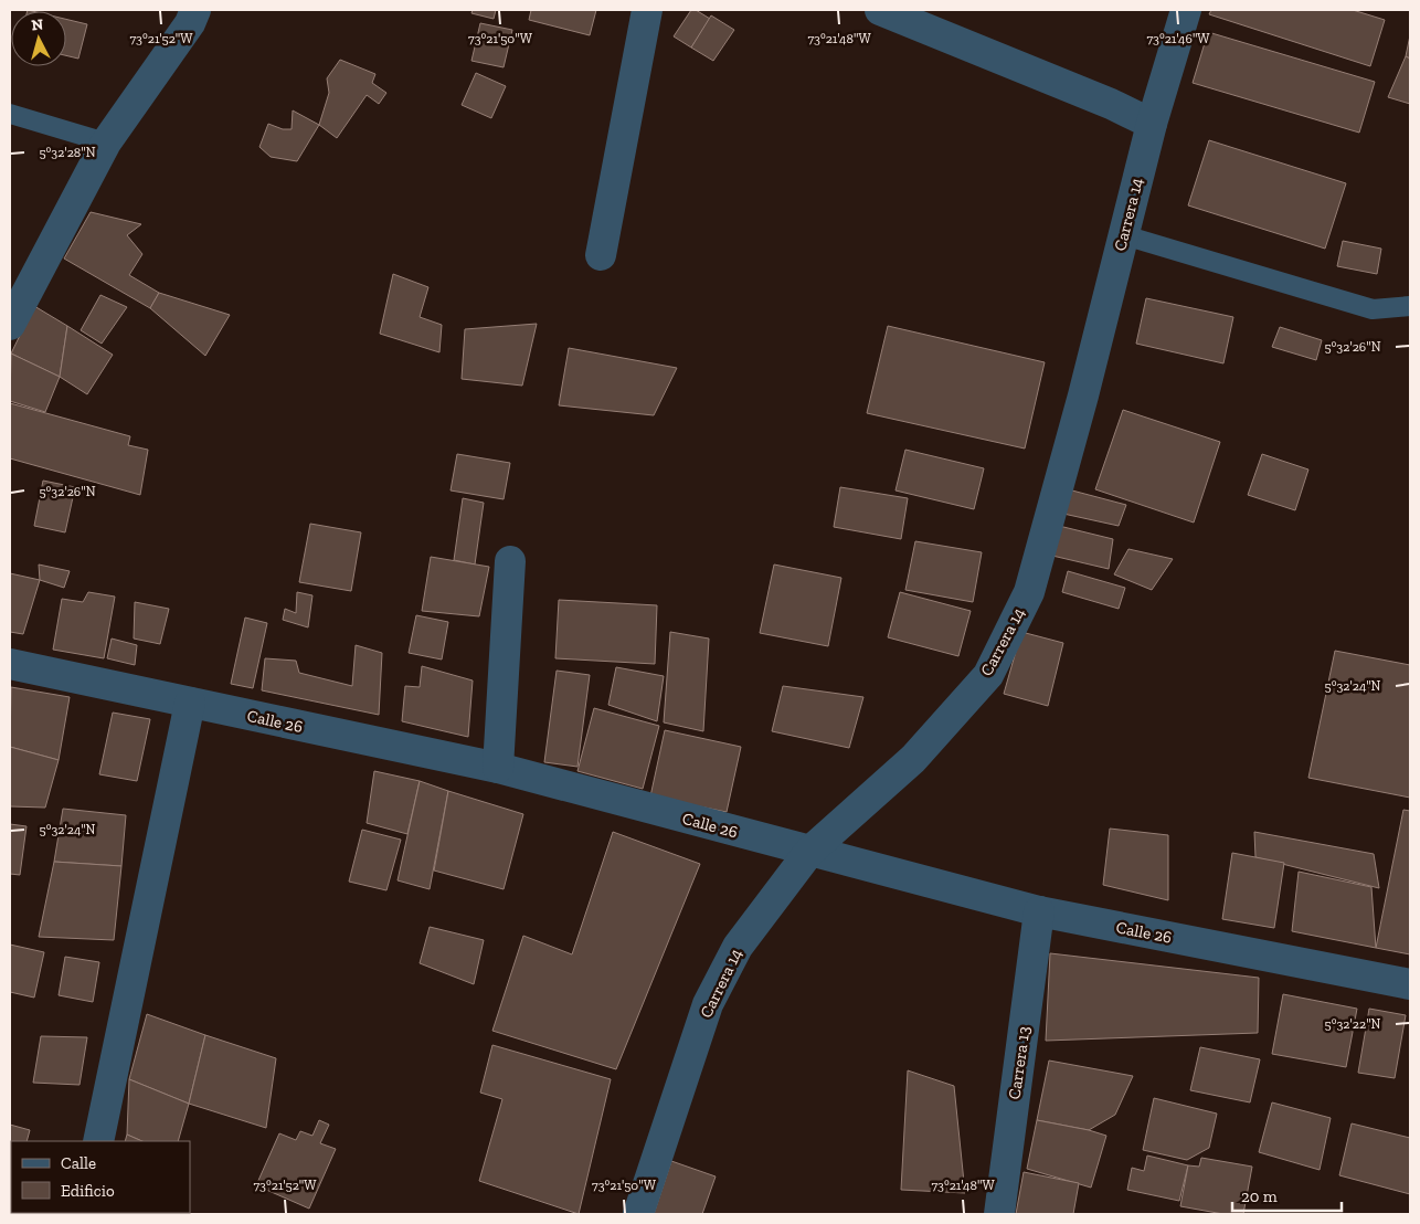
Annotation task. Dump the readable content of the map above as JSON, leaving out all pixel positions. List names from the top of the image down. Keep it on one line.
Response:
{"streets":{"street":["Carrera 14","Calle 26","Carrera 13"]},"crossings":[["Carrera 14","Calle 26"],["Calle 26","Carrera 13"]],"legend":["Calle","Edificio"],"scale_bar":"20 m","north":"top","coordinates":["73°21'52\"W","73°21'50\"W","73°21'48\"W","73°21'46\"W","5°32'28\"N","5°32'26\"N","5°32'24\"N","5°32'22\"N"]}
